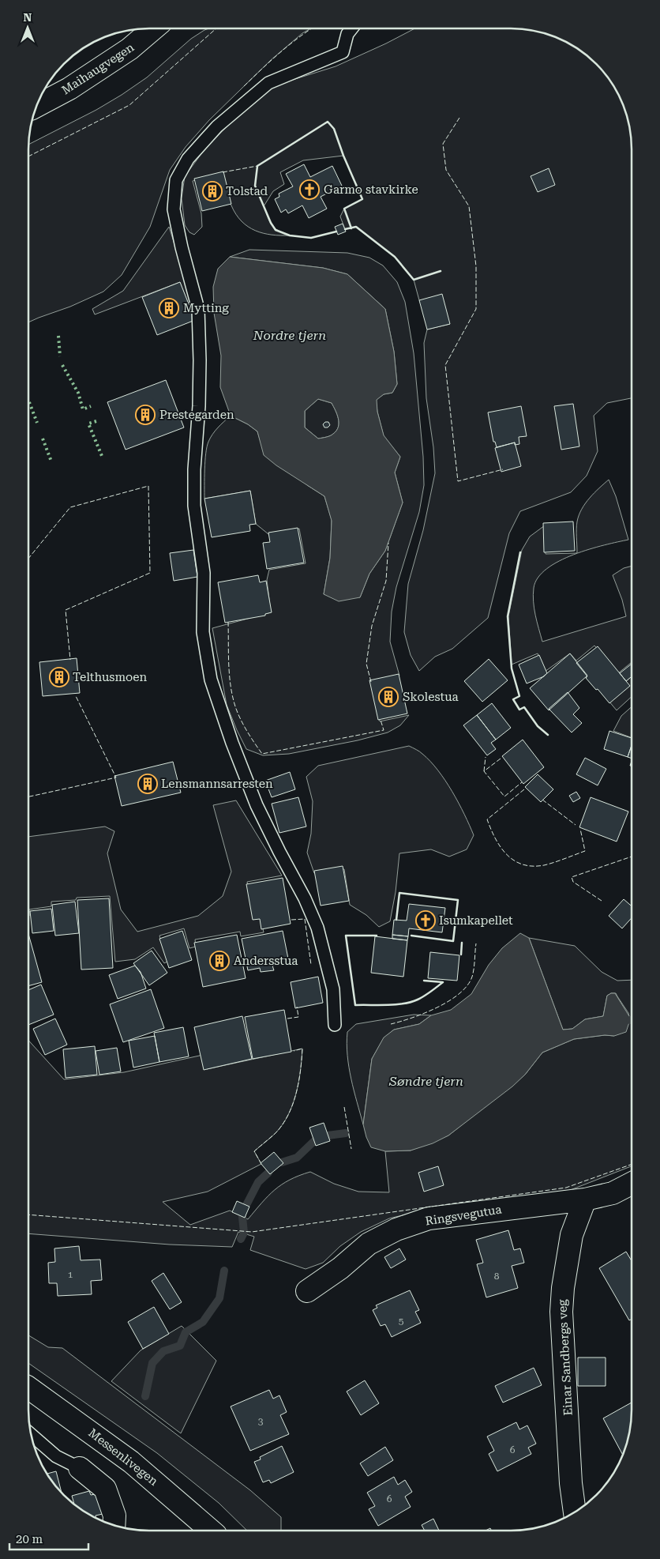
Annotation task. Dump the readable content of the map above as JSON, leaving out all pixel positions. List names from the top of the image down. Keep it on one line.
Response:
{"streets":{"street":["Maihaugvegen","Ringsvegutua","Einar Sandbergs veg","Messenlivegen"]},"crossings":[["Ringsvegutua","Einar Sandbergs veg"]],"water":["Nordre tjern","Søndre tjern"],"places":{"church":["Garmo stavkirke","Isumkapellet"],"building":["Tolstad","Mytting","Prestegarden","Telthusmoen","Skolestua","Lensmannsarresten","Andersstua"]},"house_numbers":["1","8","5","3","6","6"],"scale_bar":"20 m","north":"top"}
